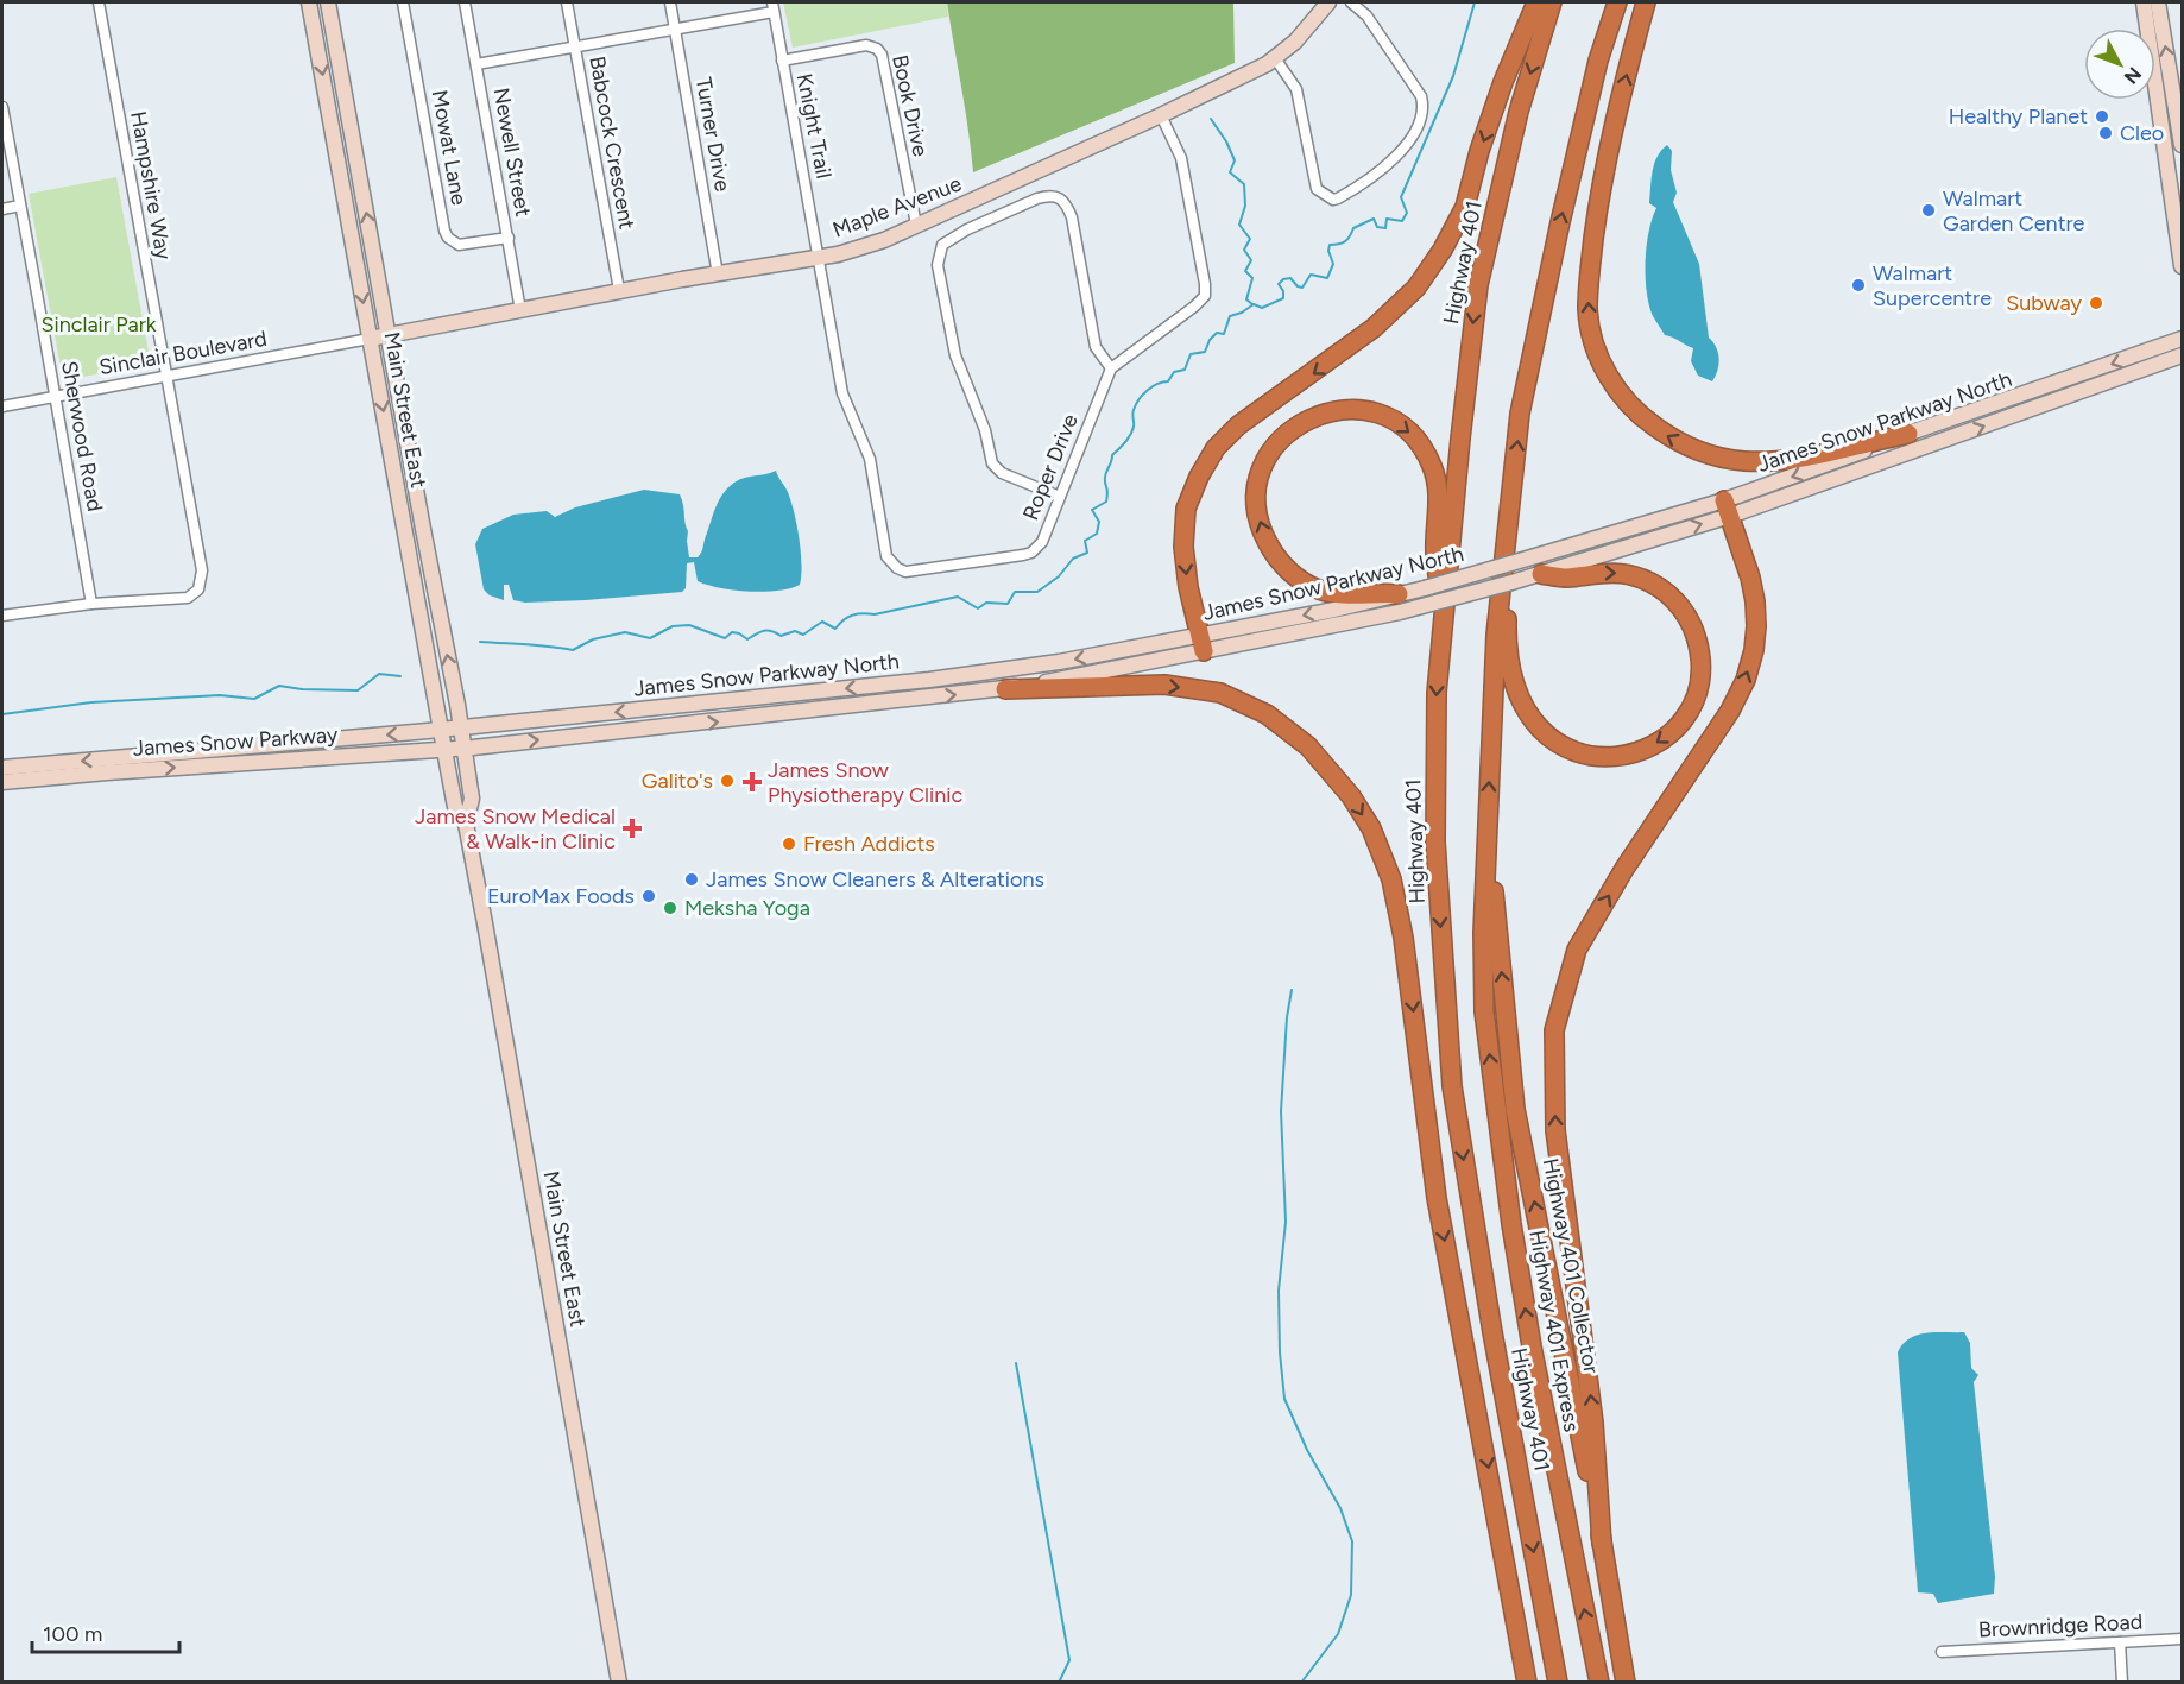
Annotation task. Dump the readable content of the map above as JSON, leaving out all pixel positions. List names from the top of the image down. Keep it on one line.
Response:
{"streets":{"highway":["Highway 401","Highway 401 Collector","Highway 401 Express"],"main road":["Maple Avenue","Main Street East","James Snow Parkway North","James Snow Parkway"],"street":["Book Drive","Knight Trail","Turner Drive","Babcock Crescent","Mowat Lane","Newell Street","Hampshire Way","Sinclair Boulevard","Sherwood Road","Roper Drive","Brownridge Road"]},"crossings":[["Book Drive","Knight Trail"],["Book Drive","Maple Avenue"],["Knight Trail","Maple Avenue"],["Knight Trail","Roper Drive"],["Turner Drive","Maple Avenue"],["Babcock Crescent","Maple Avenue"],["Mowat Lane","Newell Street"],["Newell Street","Maple Avenue"],["Hampshire Way","Sinclair Boulevard"],["Hampshire Way","Sherwood Road"],["Maple Avenue","Sinclair Boulevard"],["Maple Avenue","Main Street East"],["Maple Avenue","Roper Drive"],["Sinclair Boulevard","Main Street East"],["Sinclair Boulevard","Sherwood Road"],["Main Street East","James Snow Parkway North"],["Main Street East","James Snow Parkway"],["James Snow Parkway North","James Snow Parkway"],["Highway 401 Collector","Highway 401 Express"]],"parks":["Sinclair Park"],"places":{"other":["Healthy Planet","Cleo","Walmart Garden Centre","Walmart Supercentre","Subway","Galito's","Fresh Addicts","James Snow Cleaners & Alterations","EuroMax Foods","Meksha Yoga"],"health":["James Snow Physiotherapy Clinic","James Snow Medical & Walk-in Clinic"]},"scale_bar":"100 m","north":"bottom right"}
